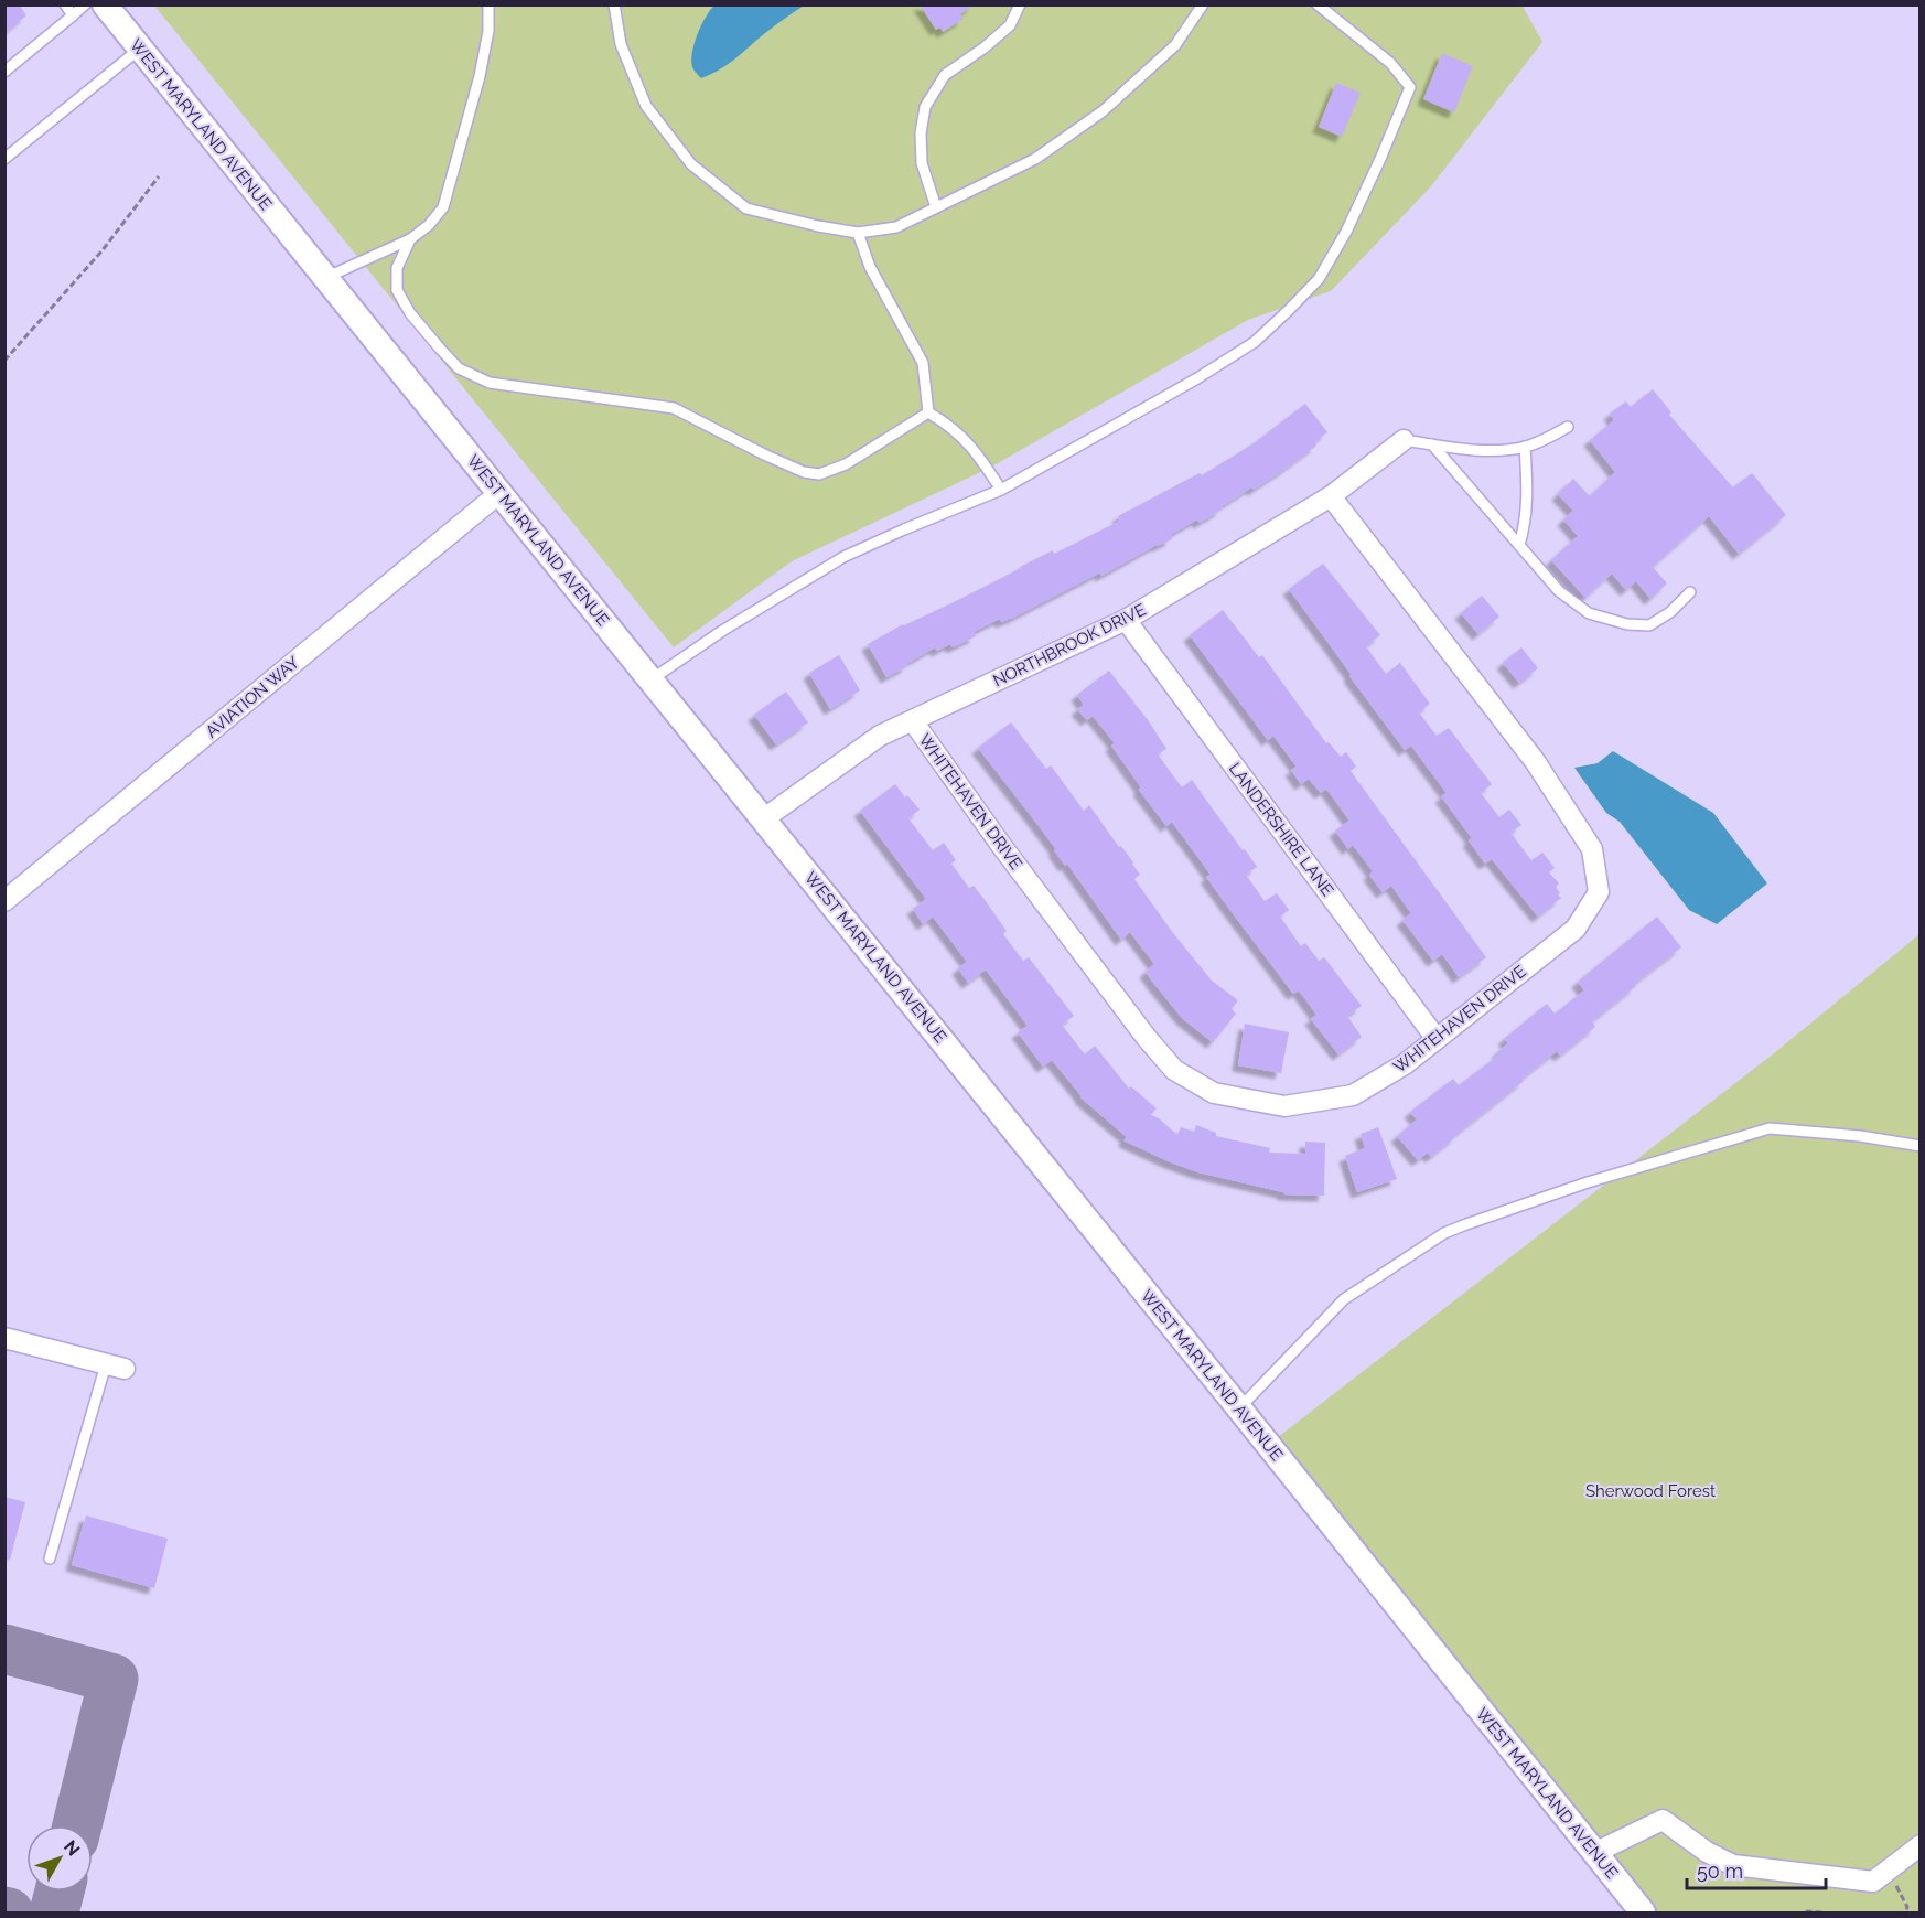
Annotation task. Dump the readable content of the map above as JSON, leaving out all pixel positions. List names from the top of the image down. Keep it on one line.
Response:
{"streets":{"street":["WEST MARYLAND AVENUE","NORTHBROOK DRIVE","AVIATION WAY","WHITEHAVEN DRIVE","LANDERSHIRE LANE"]},"crossings":[["WEST MARYLAND AVENUE","NORTHBROOK DRIVE"],["WEST MARYLAND AVENUE","AVIATION WAY"],["NORTHBROOK DRIVE","WHITEHAVEN DRIVE"],["NORTHBROOK DRIVE","LANDERSHIRE LANE"],["WHITEHAVEN DRIVE","LANDERSHIRE LANE"]],"parks":["Sherwood Forest"],"scale_bar":"50 m","north":"top right"}
